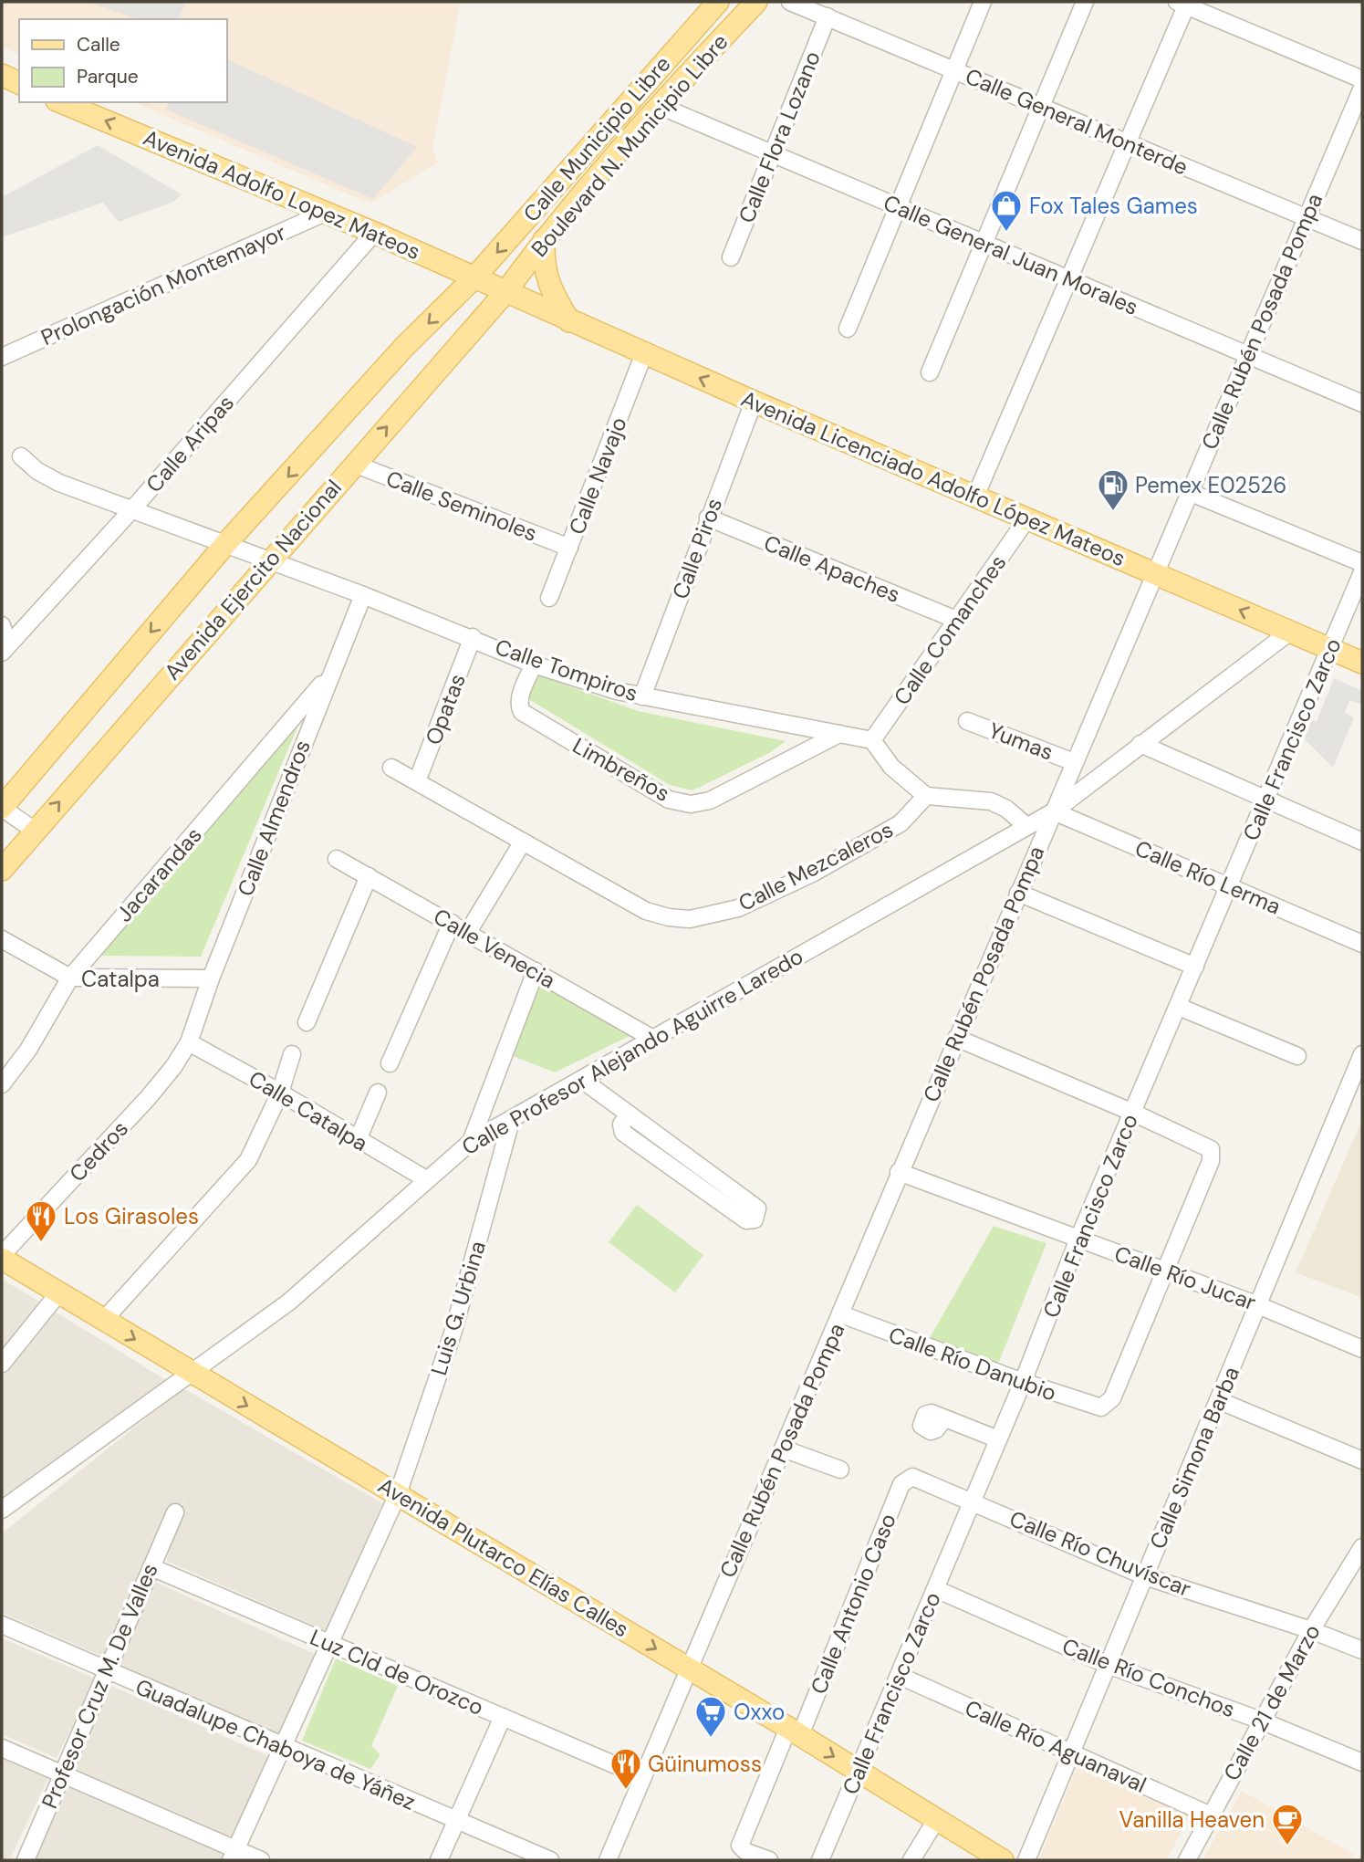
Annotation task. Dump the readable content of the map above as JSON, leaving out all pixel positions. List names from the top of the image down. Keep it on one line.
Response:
{"streets":{"main road":["Calle Municipio Libre","Boulevard N. Municipio Libre","Avenida Adolfo Lopez Mateos","Avenida Licenciado Adolfo López Mateos","Avenida Ejercito Nacional","Avenida Plutarco Elías Calles"],"street":["Calle General Monterde","Calle Flora Lozano","Calle General Juan Morales","Prolongación Montemayor","Calle Rubén Posada Pompa","Calle Aripas","Calle Navajo","Calle Seminoles","Calle Piros","Calle Apaches","Calle Comanches","Calle Tompiros","Opatas","Calle Francisco Zarco","Yumas","Limbreños","Calle Almendros","Calle Mezcaleros","Jacarandas","Calle Río Lerma","Calle Venecia","Catalpa","Calle Profesor Alejando Aguirre Laredo","Calle Catalpa","Cedros","Calle Río Jucar","Luis G. Urbina","Calle Río Danubio","Calle Simona Barba","Calle Río Chuvíscar","Calle Antonio Caso","Luz CId de Orozco","Calle Río Conchos","Profesor Cruz M. De Valles","Calle 21 de Marzo","Guadalupe Chaboya de Yáñez","Calle Río Aguanaval"]},"crossings":[["Calle General Monterde","Calle Flora Lozano"],["Calle General Monterde","Calle Rubén Posada Pompa"],["Calle Flora Lozano","Calle General Juan Morales"],["Calle Municipio Libre","Avenida Adolfo Lopez Mateos"],["Calle Municipio Libre","Avenida Ejercito Nacional"],["Boulevard N. Municipio Libre","Avenida Adolfo Lopez Mateos"],["Boulevard N. Municipio Libre","Calle General Juan Morales"],["Boulevard N. Municipio Libre","Avenida Licenciado Adolfo López Mateos"],["Boulevard N. Municipio Libre","Avenida Ejercito Nacional"],["Avenida Adolfo Lopez Mateos","Prolongación Montemayor"],["Avenida Adolfo Lopez Mateos","Calle Aripas"],["Avenida Adolfo Lopez Mateos","Avenida Licenciado Adolfo López Mateos"],["Avenida Adolfo Lopez Mateos","Avenida Ejercito Nacional"],["Calle General Juan Morales","Calle Rubén Posada Pompa"],["Calle Rubén Posada Pompa","Avenida Licenciado Adolfo López Mateos"],["Calle Rubén Posada Pompa","Yumas"],["Calle Rubén Posada Pompa","Calle Río Lerma"],["Calle Rubén Posada Pompa","Calle Profesor Alejando Aguirre Laredo"],["Calle Rubén Posada Pompa","Calle Río Jucar"],["Calle Rubén Posada Pompa","Calle Río Danubio"],["Calle Rubén Posada Pompa","Avenida Plutarco Elías Calles"],["Calle Rubén Posada Pompa","Luz CId de Orozco"],["Calle Aripas","Calle Tompiros"],["Calle Navajo","Avenida Licenciado Adolfo López Mateos"],["Calle Navajo","Calle Seminoles"],["Avenida Licenciado Adolfo López Mateos","Calle Piros"],["Avenida Licenciado Adolfo López Mateos","Avenida Ejercito Nacional"],["Avenida Licenciado Adolfo López Mateos","Calle Comanches"],["Avenida Licenciado Adolfo López Mateos","Calle Francisco Zarco"],["Avenida Licenciado Adolfo López Mateos","Calle Profesor Alejando Aguirre Laredo"],["Calle Seminoles","Avenida Ejercito Nacional"],["Calle Piros","Calle Apaches"],["Calle Piros","Calle Tompiros"],["Calle Apaches","Calle Comanches"],["Avenida Ejercito Nacional","Calle Tompiros"],["Calle Comanches","Calle Tompiros"],["Calle Tompiros","Opatas"],["Calle Tompiros","Limbreños"],["Calle Tompiros","Calle Almendros"],["Opatas","Calle Mezcaleros"],["Calle Francisco Zarco","Calle Río Lerma"],["Calle Francisco Zarco","Calle Río Jucar"],["Calle Francisco Zarco","Calle Río Danubio"],["Calle Francisco Zarco","Calle Río Chuvíscar"],["Calle Francisco Zarco","Avenida Plutarco Elías Calles"],["Calle Francisco Zarco","Calle Río Conchos"],["Calle Francisco Zarco","Calle Río Aguanaval"],["Calle Almendros","Jacarandas"],["Calle Almendros","Catalpa"],["Calle Almendros","Calle Catalpa"],["Calle Almendros","Cedros"],["Jacarandas","Catalpa"],["Calle Río Lerma","Calle Profesor Alejando Aguirre Laredo"],["Calle Venecia","Calle Profesor Alejando Aguirre Laredo"],["Calle Profesor Alejando Aguirre Laredo","Calle Catalpa"],["Calle Profesor Alejando Aguirre Laredo","Luis G. Urbina"],["Calle Profesor Alejando Aguirre Laredo","Avenida Plutarco Elías Calles"],["Calle Catalpa","Cedros"],["Cedros","Avenida Plutarco Elías Calles"],["Calle Río Jucar","Calle Río Danubio"],["Calle Río Jucar","Calle Simona Barba"],["Luis G. Urbina","Avenida Plutarco Elías Calles"],["Luis G. Urbina","Luz CId de Orozco"],["Luis G. Urbina","Guadalupe Chaboya de Yáñez"],["Calle Simona Barba","Calle Río Chuvíscar"],["Calle Simona Barba","Calle Río Conchos"],["Calle Simona Barba","Calle Río Aguanaval"],["Calle Río Chuvíscar","Calle Antonio Caso"],["Calle Río Chuvíscar","Calle 21 de Marzo"],["Avenida Plutarco Elías Calles","Calle Antonio Caso"],["Luz CId de Orozco","Profesor Cruz M. De Valles"],["Calle Río Conchos","Calle 21 de Marzo"],["Profesor Cruz M. De Valles","Guadalupe Chaboya de Yáñez"],["Calle 21 de Marzo","Calle Río Aguanaval"]],"one_way":["Calle Municipio Libre","Avenida Adolfo Lopez Mateos","Avenida Plutarco Elías Calles"],"places":{"shop":["Fox Tales Games"],"fuel station":["Pemex E02526"],"restaurant":["Los Girasoles","Güinumoss"],"supermarket":["Oxxo"],"cafe":["Vanilla Heaven"]},"legend":["Calle","Parque"]}
